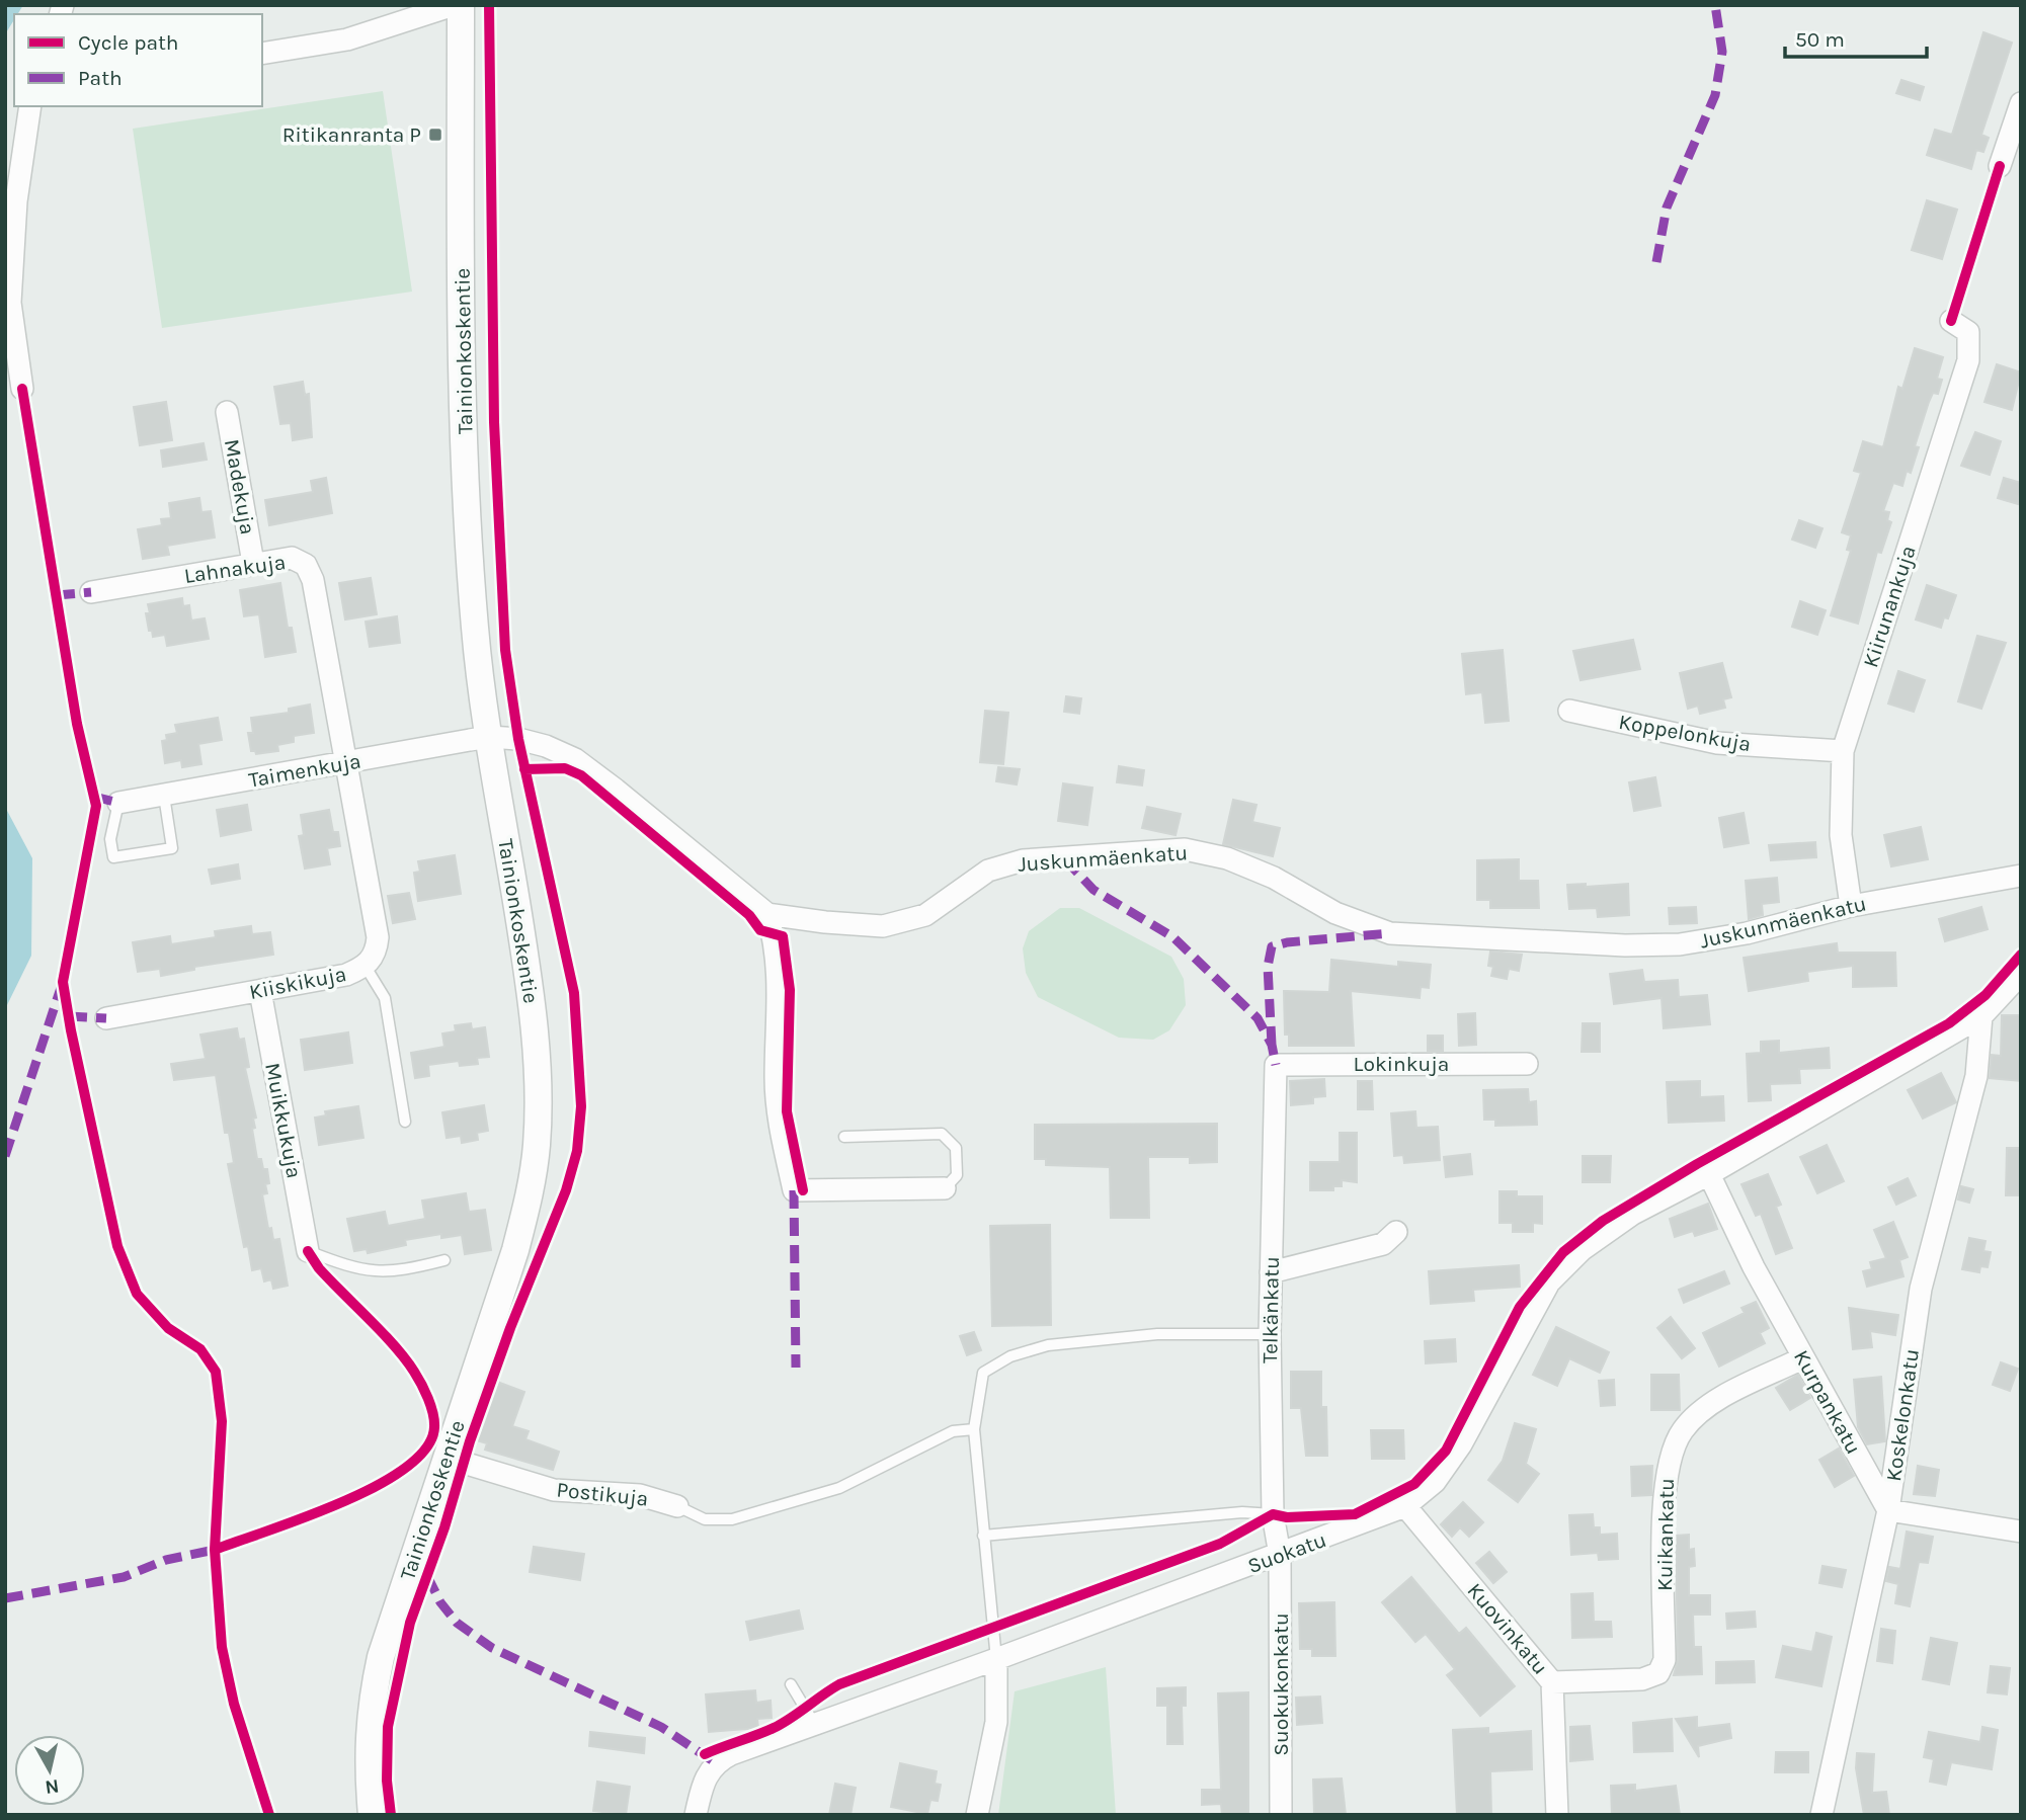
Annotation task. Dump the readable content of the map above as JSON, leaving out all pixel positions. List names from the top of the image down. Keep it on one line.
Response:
{"streets":{"street":["Tainionkoskentie","Madekuja","Lahnakuja","Kiirunankuja","Koppelonkuja","Taimenkuja","Juskunmäenkatu","Kiiskikuja","Lokinkuja","Muikkukuja","Telkänkatu","Kurpankatu","Koskelonkatu","Postikuja","Kuikankatu","Suokatu","Kuovinkatu","Suokukonkatu"]},"crossings":[["Tainionkoskentie","Taimenkuja"],["Tainionkoskentie","Postikuja"],["Madekuja","Lahnakuja"],["Lahnakuja","Taimenkuja"],["Lahnakuja","Kiiskikuja"],["Kiirunankuja","Koppelonkuja"],["Kiirunankuja","Juskunmäenkatu"],["Taimenkuja","Kiiskikuja"],["Kiiskikuja","Muikkukuja"],["Lokinkuja","Telkänkatu"],["Telkänkatu","Suokatu"],["Telkänkatu","Suokukonkatu"],["Kurpankatu","Koskelonkatu"],["Kurpankatu","Kuikankatu"],["Kurpankatu","Suokatu"],["Koskelonkatu","Suokatu"],["Kuikankatu","Kuovinkatu"],["Suokatu","Kuovinkatu"],["Suokatu","Suokukonkatu"]],"places":{"transit":["Ritikanranta P"]},"legend":["Cycle path","Path"],"scale_bar":"50 m","north":"bottom"}
